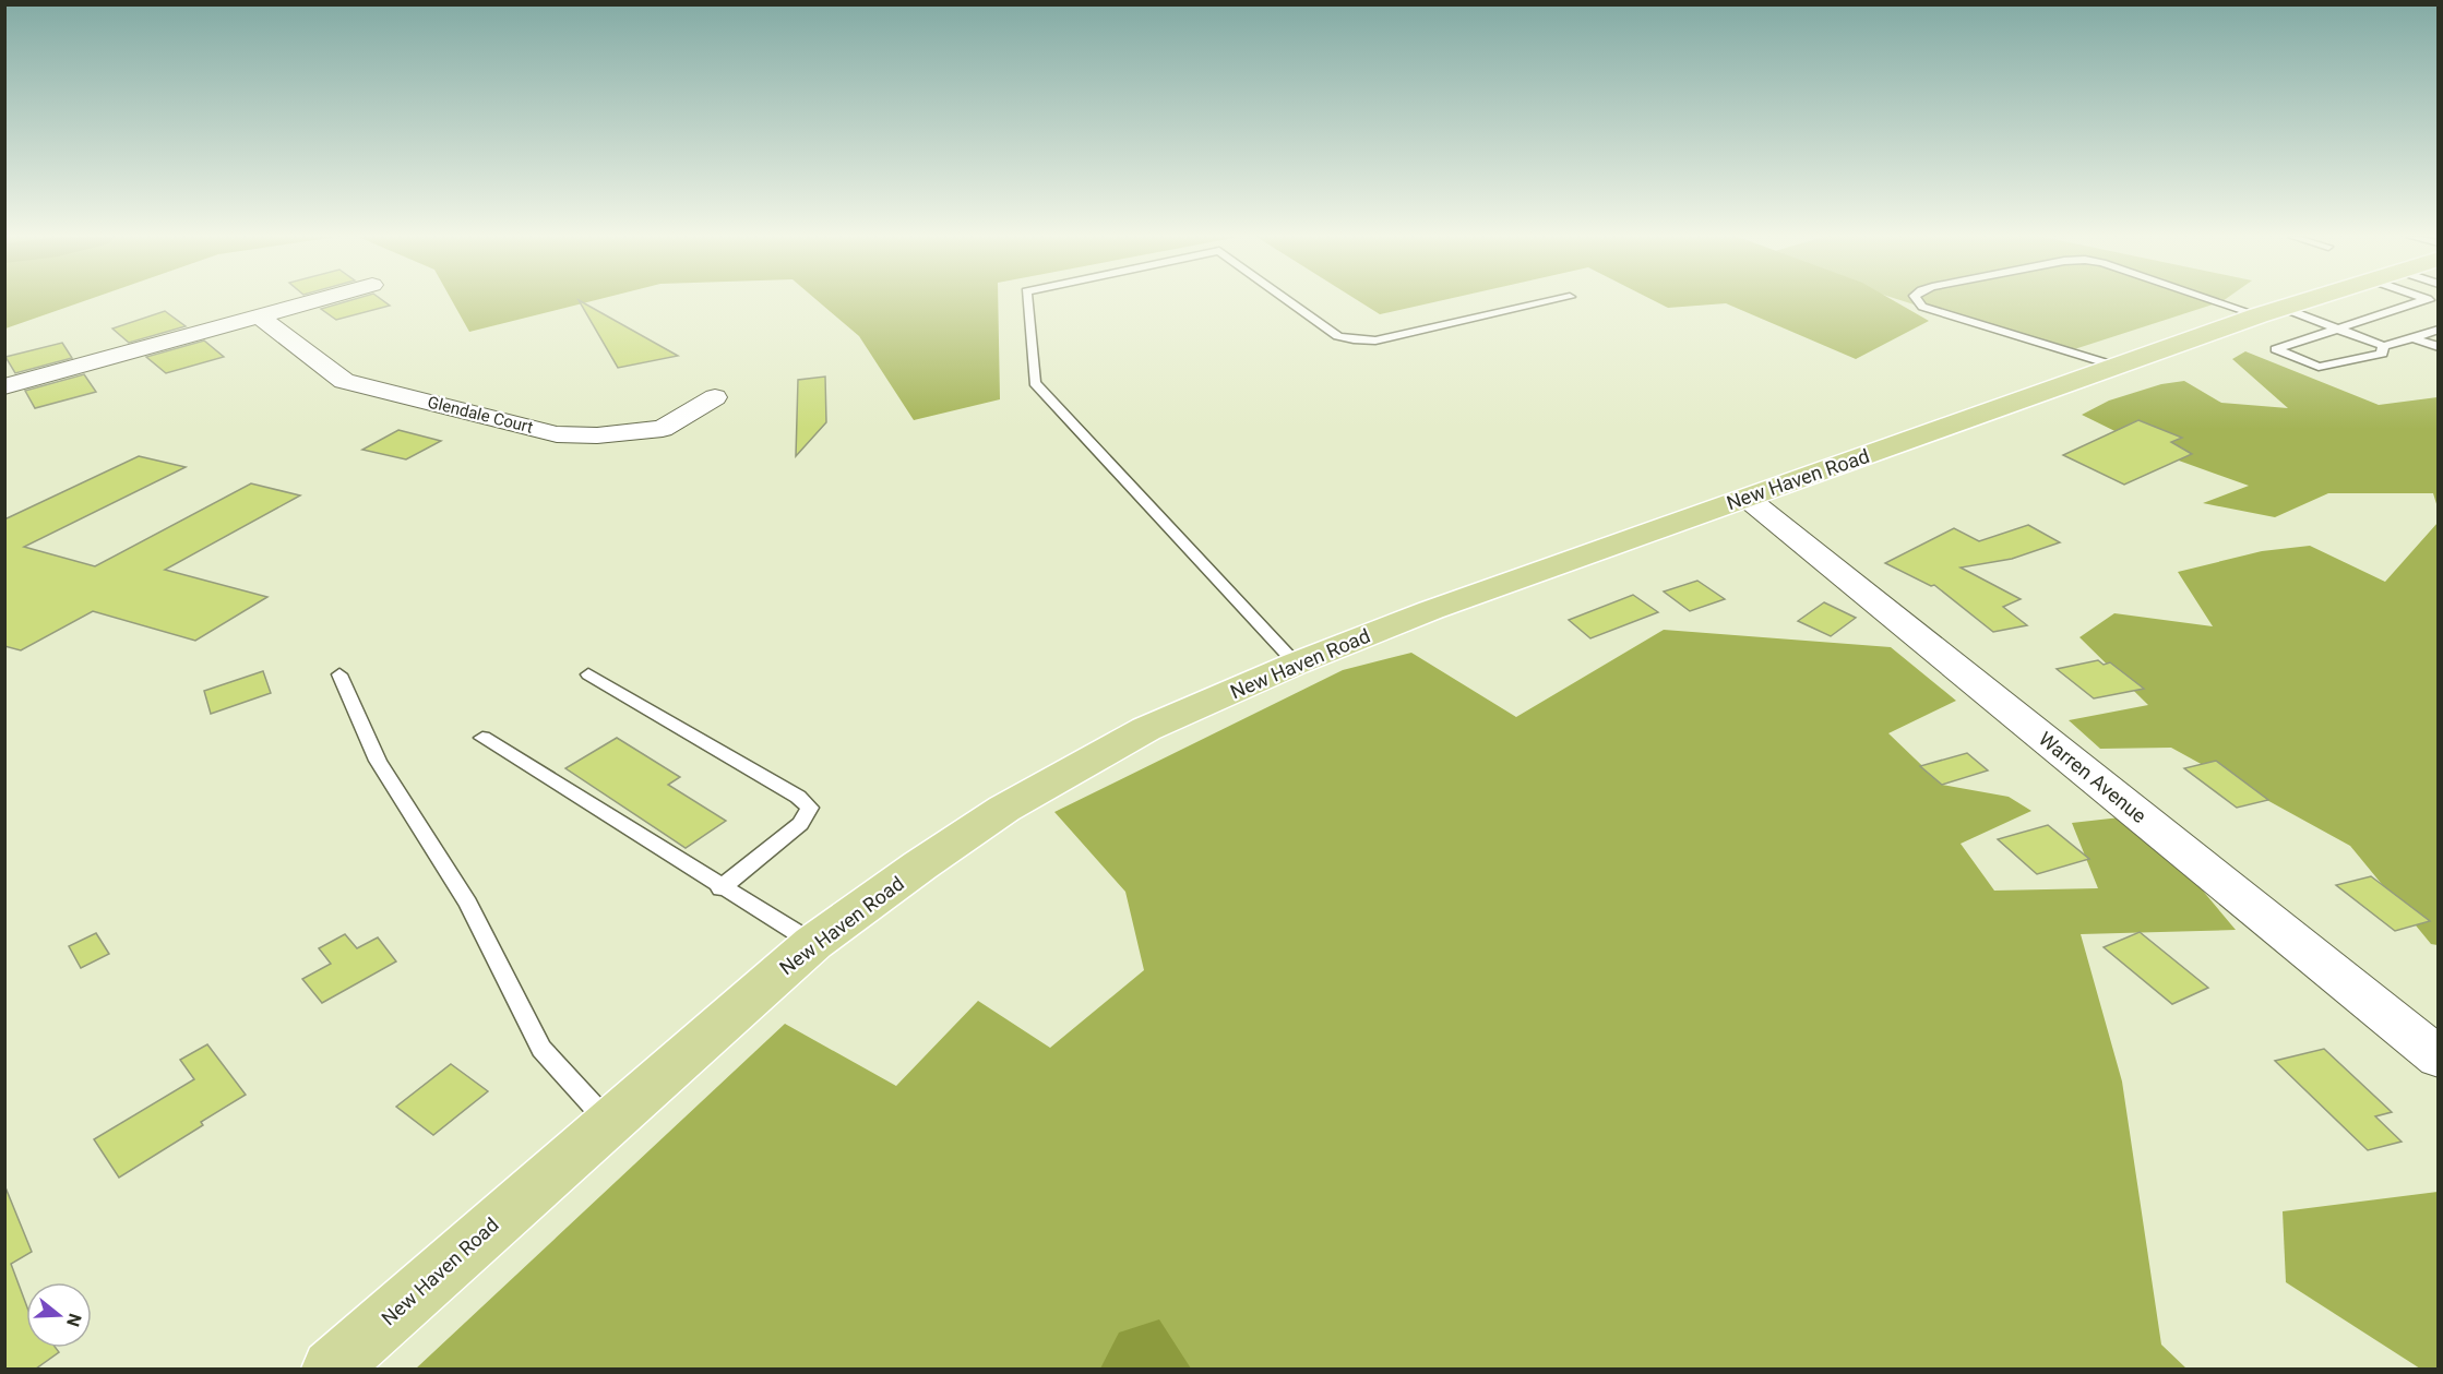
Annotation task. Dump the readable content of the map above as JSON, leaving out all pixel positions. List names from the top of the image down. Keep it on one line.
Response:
{"streets":{"main road":["New Haven Road"],"street":["Glendale Court","Warren Avenue"]},"crossings":[["New Haven Road","Warren Avenue"]],"north":"right"}
